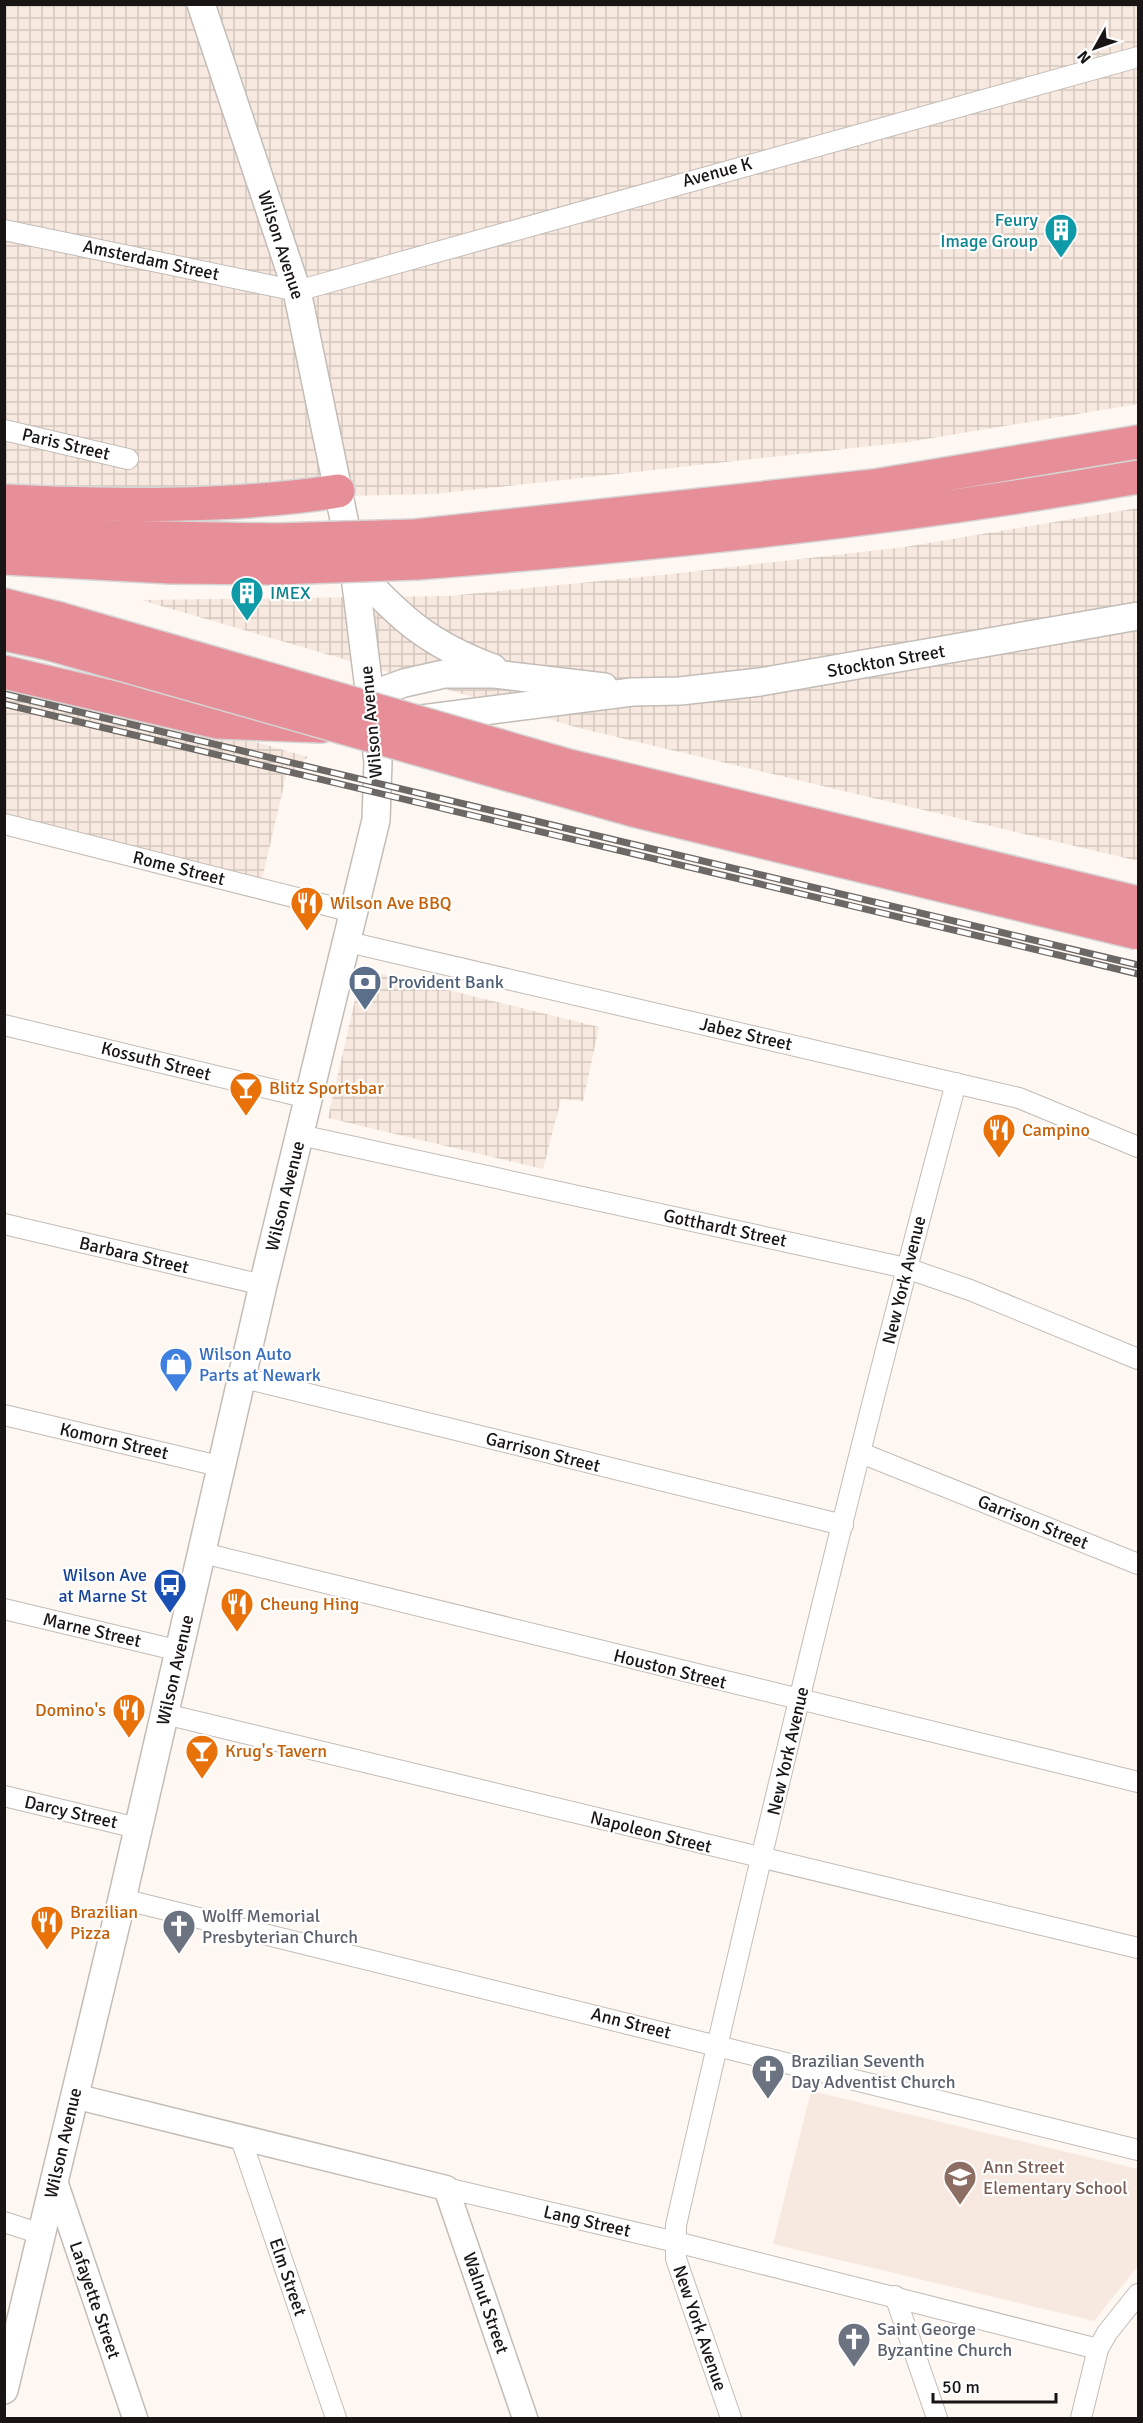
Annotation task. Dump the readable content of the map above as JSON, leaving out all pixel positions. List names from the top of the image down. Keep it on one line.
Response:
{"streets":{"main road":["Wilson Avenue","Stockton Street"],"street":["Avenue K","Amsterdam Street","Paris Street","Rome Street","Jabez Street","Kossuth Street","Gotthardt Street","Barbara Street","New York Avenue","Komorn Street","Garrison Street","Marne Street","Houston Street","Darcy Street","Napoleon Street","Ann Street","Lang Street","Elm Street","Lafayette Street","Walnut Street"]},"crossings":[["Avenue K","Wilson Avenue"],["Avenue K","Amsterdam Street"],["Wilson Avenue","Amsterdam Street"],["Wilson Avenue","Stockton Street"],["Wilson Avenue","Rome Street"],["Wilson Avenue","Jabez Street"],["Wilson Avenue","Kossuth Street"],["Wilson Avenue","Gotthardt Street"],["Wilson Avenue","Barbara Street"],["Wilson Avenue","Komorn Street"],["Wilson Avenue","Garrison Street"],["Wilson Avenue","Marne Street"],["Wilson Avenue","Houston Street"],["Wilson Avenue","Darcy Street"],["Wilson Avenue","Napoleon Street"],["Wilson Avenue","Ann Street"],["Wilson Avenue","Lang Street"],["Wilson Avenue","Lafayette Street"],["Jabez Street","New York Avenue"],["Gotthardt Street","New York Avenue"],["New York Avenue","Garrison Street"],["New York Avenue","Houston Street"],["New York Avenue","Napoleon Street"],["New York Avenue","Ann Street"],["New York Avenue","Lang Street"],["Lang Street","Elm Street"],["Lang Street","Walnut Street"]],"places":{"building":["Feury Image Group","IMEX"],"restaurant":["Wilson Ave BBQ","Campino","Cheung Hing","Domino's","Brazilian Pizza"],"bank":["Provident Bank"],"bar":["Blitz Sportsbar","Krug's Tavern"],"shop":["Wilson Auto Parts at Newark"],"bus stop":["Wilson Ave at Marne St"],"church":["Wolff Memorial Presbyterian Church","Brazilian Seventh Day Adventist Church","Saint George Byzantine Church"],"school or university":["Ann Street Elementary School"]},"scale_bar":"50 m","north":"bottom left"}
